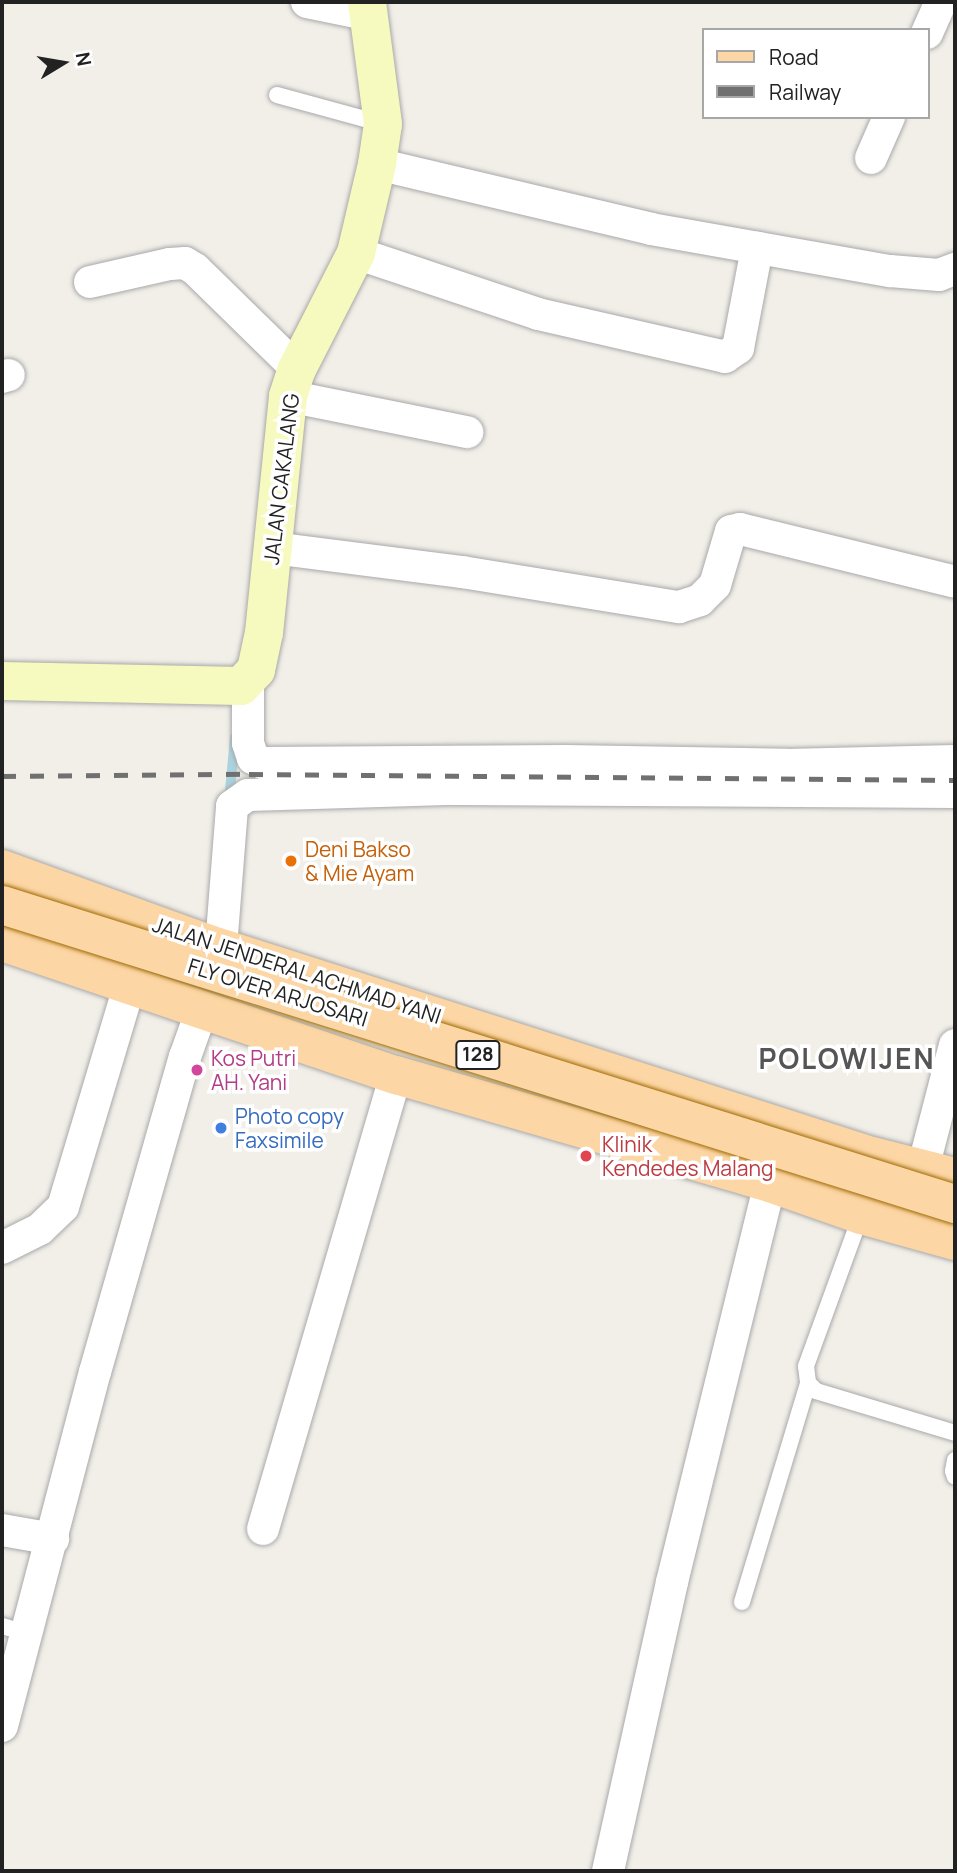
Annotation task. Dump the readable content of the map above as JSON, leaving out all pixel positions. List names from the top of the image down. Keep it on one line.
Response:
{"streets":{"main road":["JALAN JENDERAL ACHMAD YANI","FLY OVER ARJOSARI","128"],"street":["JALAN CAKALANG"]},"districts":["POLOWIJEN"],"places":["Deni Bakso & Mie Ayam","Kos Putri AH. Yani","Photo copy Faxsimile","Klinik Kendedes Malang"],"legend":["Road","Railway"],"north":"right"}
